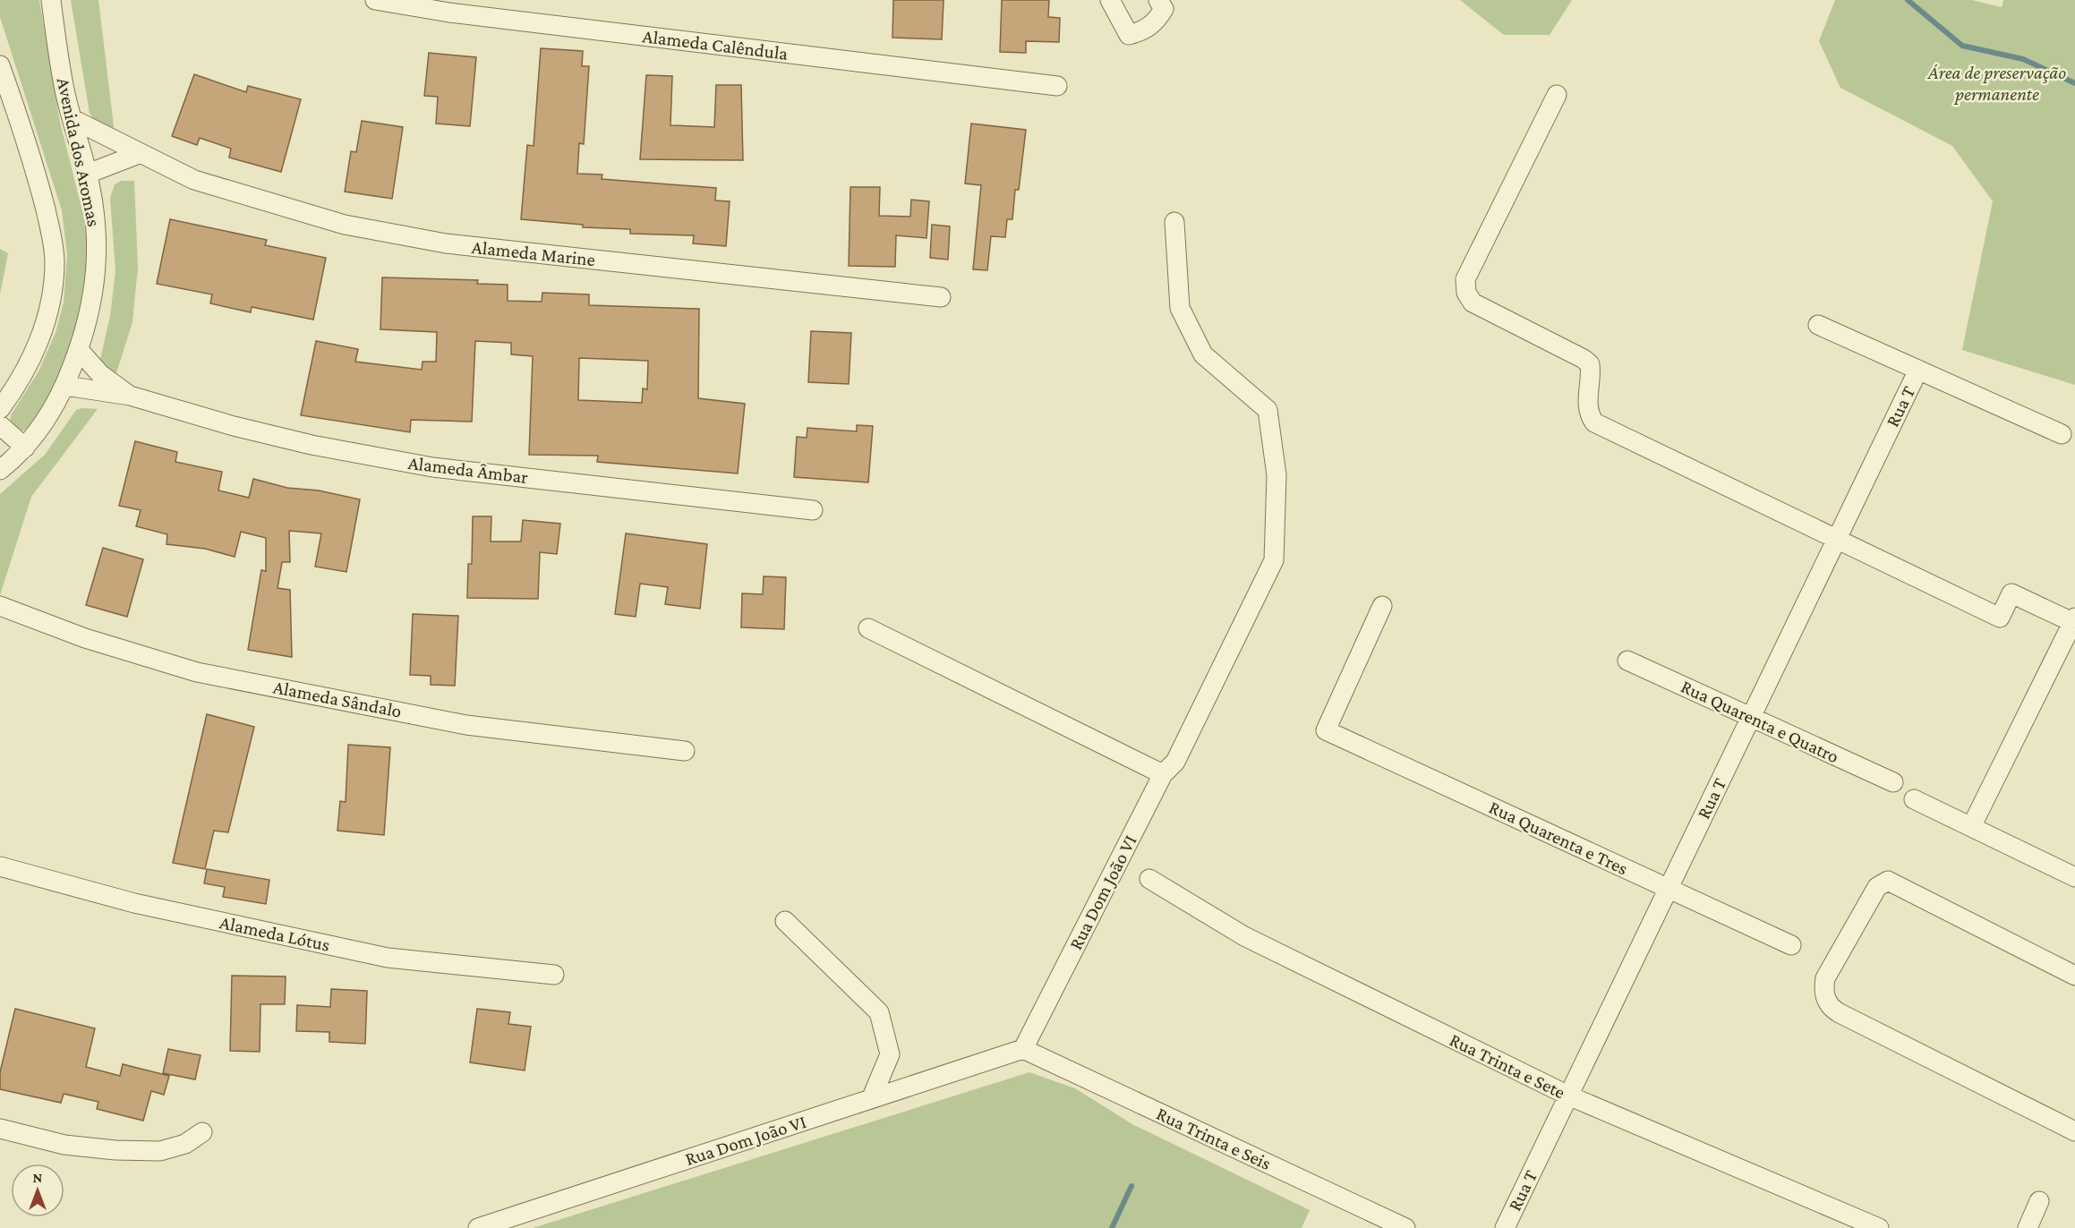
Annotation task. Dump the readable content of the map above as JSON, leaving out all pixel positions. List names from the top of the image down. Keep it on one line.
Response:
{"streets":{"street":["Alameda Calêndula","Avenida dos Aromas","Alameda Marine","Rua T","Alameda Âmbar","Alameda Sândalo","Rua Quarenta e Quatro","Rua Quarenta e Tres","Rua Dom João VI","Alameda Lótus","Rua Trinta e Sete","Rua Trinta e Seis"]},"crossings":[["Avenida dos Aromas","Alameda Marine"],["Avenida dos Aromas","Alameda Âmbar"],["Rua T","Rua Quarenta e Quatro"],["Rua T","Rua Quarenta e Tres"],["Rua T","Rua Trinta e Sete"],["Rua Dom João VI","Rua Trinta e Seis"]],"parks":["Área de preservação permanente"],"north":"top"}
